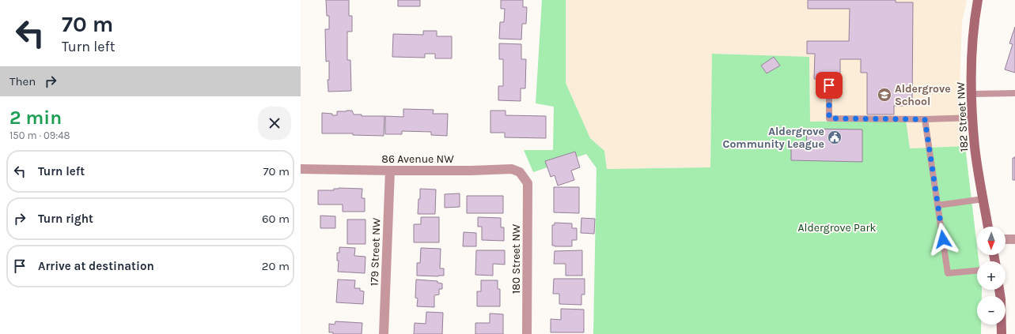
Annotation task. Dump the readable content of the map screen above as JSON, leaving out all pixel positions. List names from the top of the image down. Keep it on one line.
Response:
{"streets":{"street":["182 Street NW","86 Avenue NW","179 Street NW","180 Street NW"]},"crossings":[["86 Avenue NW","179 Street NW"],["86 Avenue NW","180 Street NW"]],"parks":["Aldergrove Park"],"places":{"school or university":["Aldergrove School"],"public building":["Aldergrove Community League"]},"north":"bottom","page":{"turn":["70 m","Turn left"],"then":"Then","heading":["2 min","150 m · 09:48"],"list":[{"name":"Turn left","value":"70 m"},{"name":"Turn right","value":"60 m"},{"name":"Arrive at destination","value":"20 m"}],"map_buttons":["+","−"]}}
